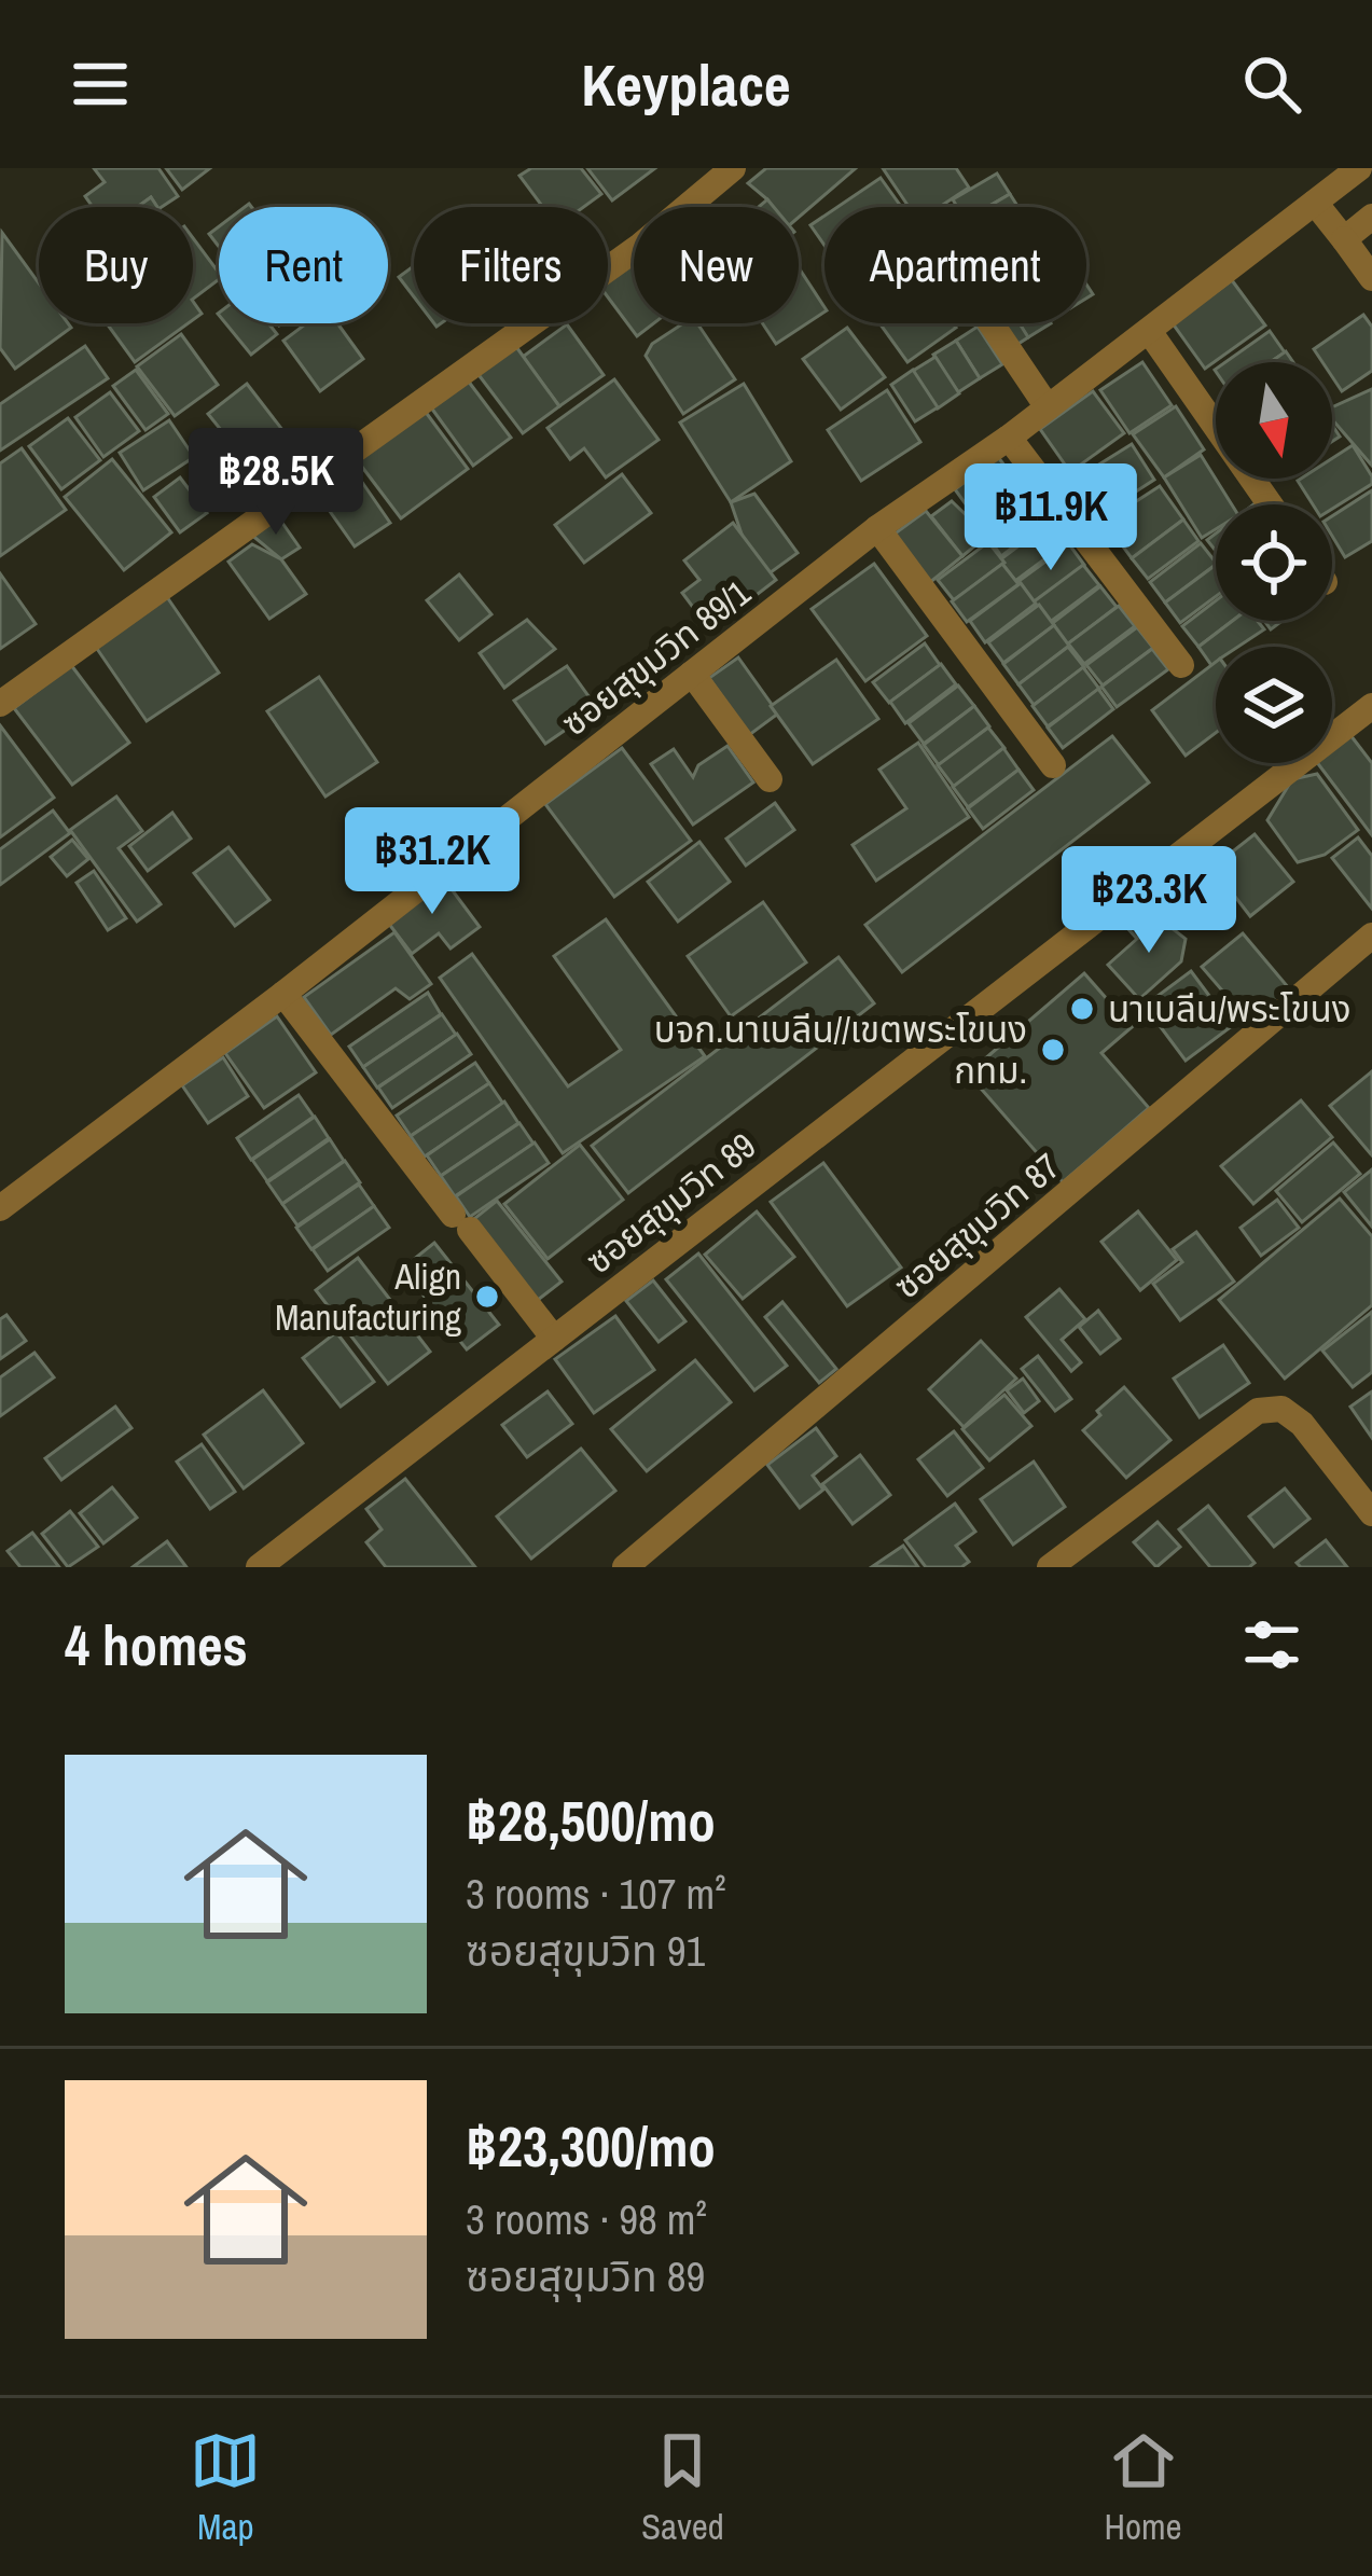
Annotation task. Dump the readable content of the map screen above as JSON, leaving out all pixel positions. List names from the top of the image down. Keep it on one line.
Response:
{"streets":{"street":["ซอยสุขุมวิท 89/1","ซอยสุขุมวิท 89","ซอยสุขุมวิท 87"]},"places":["นาเบลีน/พระโขนง","บจก.นาเบลีน//เขตพระโขนง กทม.","Align Manufacturing"],"north":"bottom","page":{"header":"Keyplace","chip":["Buy","Rent","Filters","New","Apartment"],"price":["฿28.5K","฿11.9K","฿31.2K","฿23.3K"],"heading":"4 homes","list":[{"name":"฿28,500/mo","note":"3 rooms · 107 m² · ซอยสุขุมวิท 91"},{"name":"฿23,300/mo","note":"3 rooms · 98 m² · ซอยสุขุมวิท 89"}],"tabs":["Map","Saved","Home"]}}
